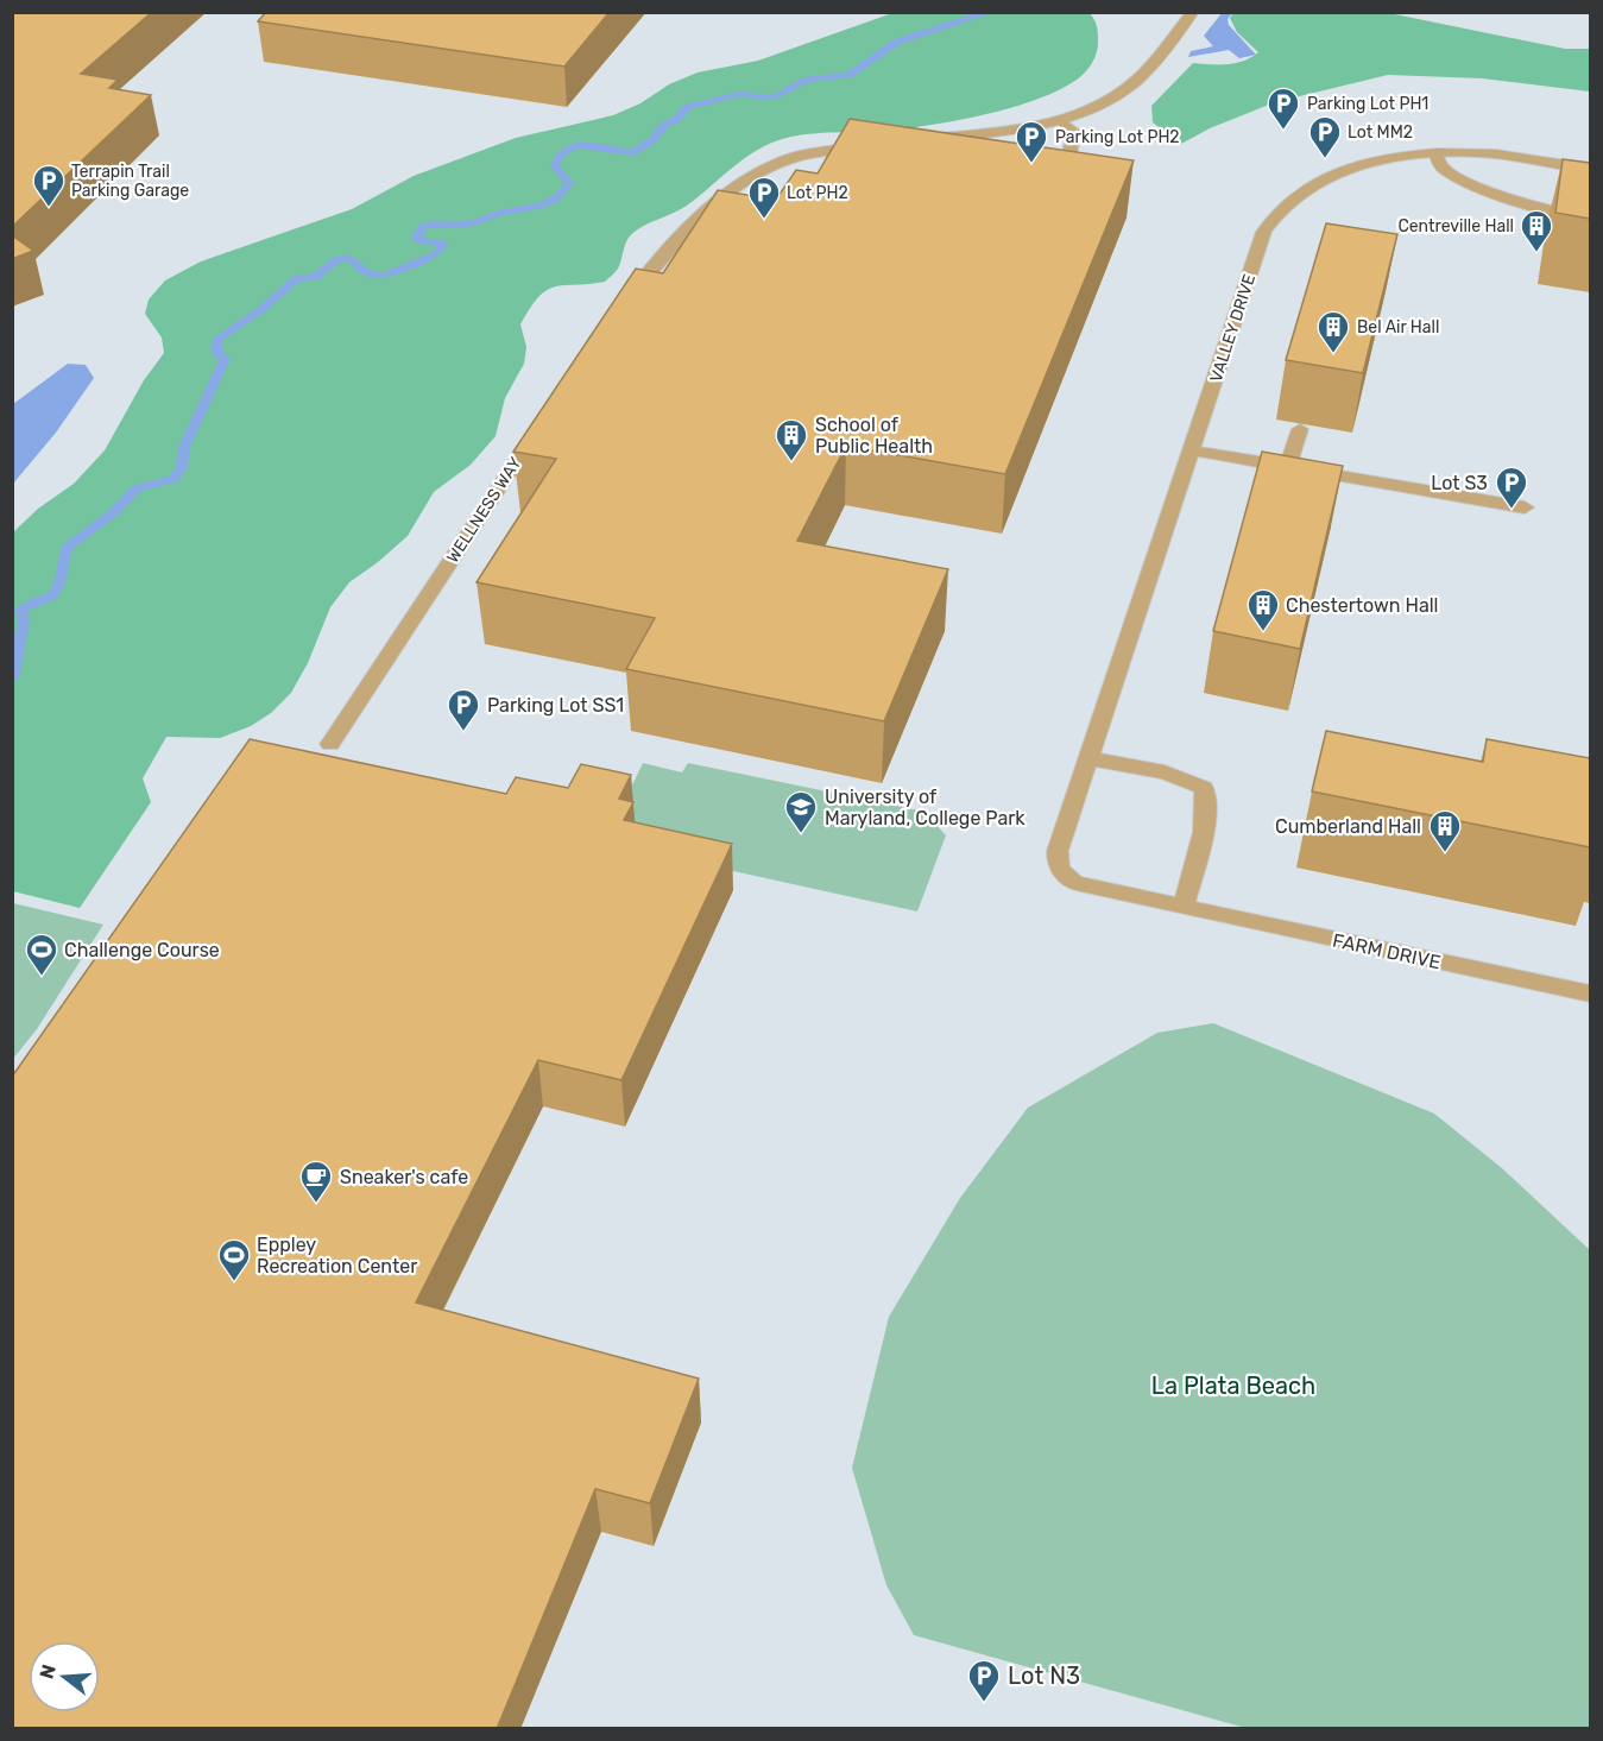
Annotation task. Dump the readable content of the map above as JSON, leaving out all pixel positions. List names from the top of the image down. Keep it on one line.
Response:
{"streets":{"street":["VALLEY DRIVE","WELLNESS WAY","FARM DRIVE"]},"crossings":[["VALLEY DRIVE","FARM DRIVE"]],"parks":["La Plata Beach"],"places":{"parking":["Parking Lot PH1","Lot MM2","Parking Lot PH2","Terrapin Trail Parking Garage","Lot PH2","Lot S3","Parking Lot SS1","Lot N3"],"building":["Centreville Hall","Bel Air Hall","School of Public Health","Chestertown Hall","Cumberland Hall"],"school or university":["University of Maryland, College Park"],"sports":["Challenge Course","Eppley Recreation Center"],"cafe":["Sneaker's cafe"]},"north":"left"}
